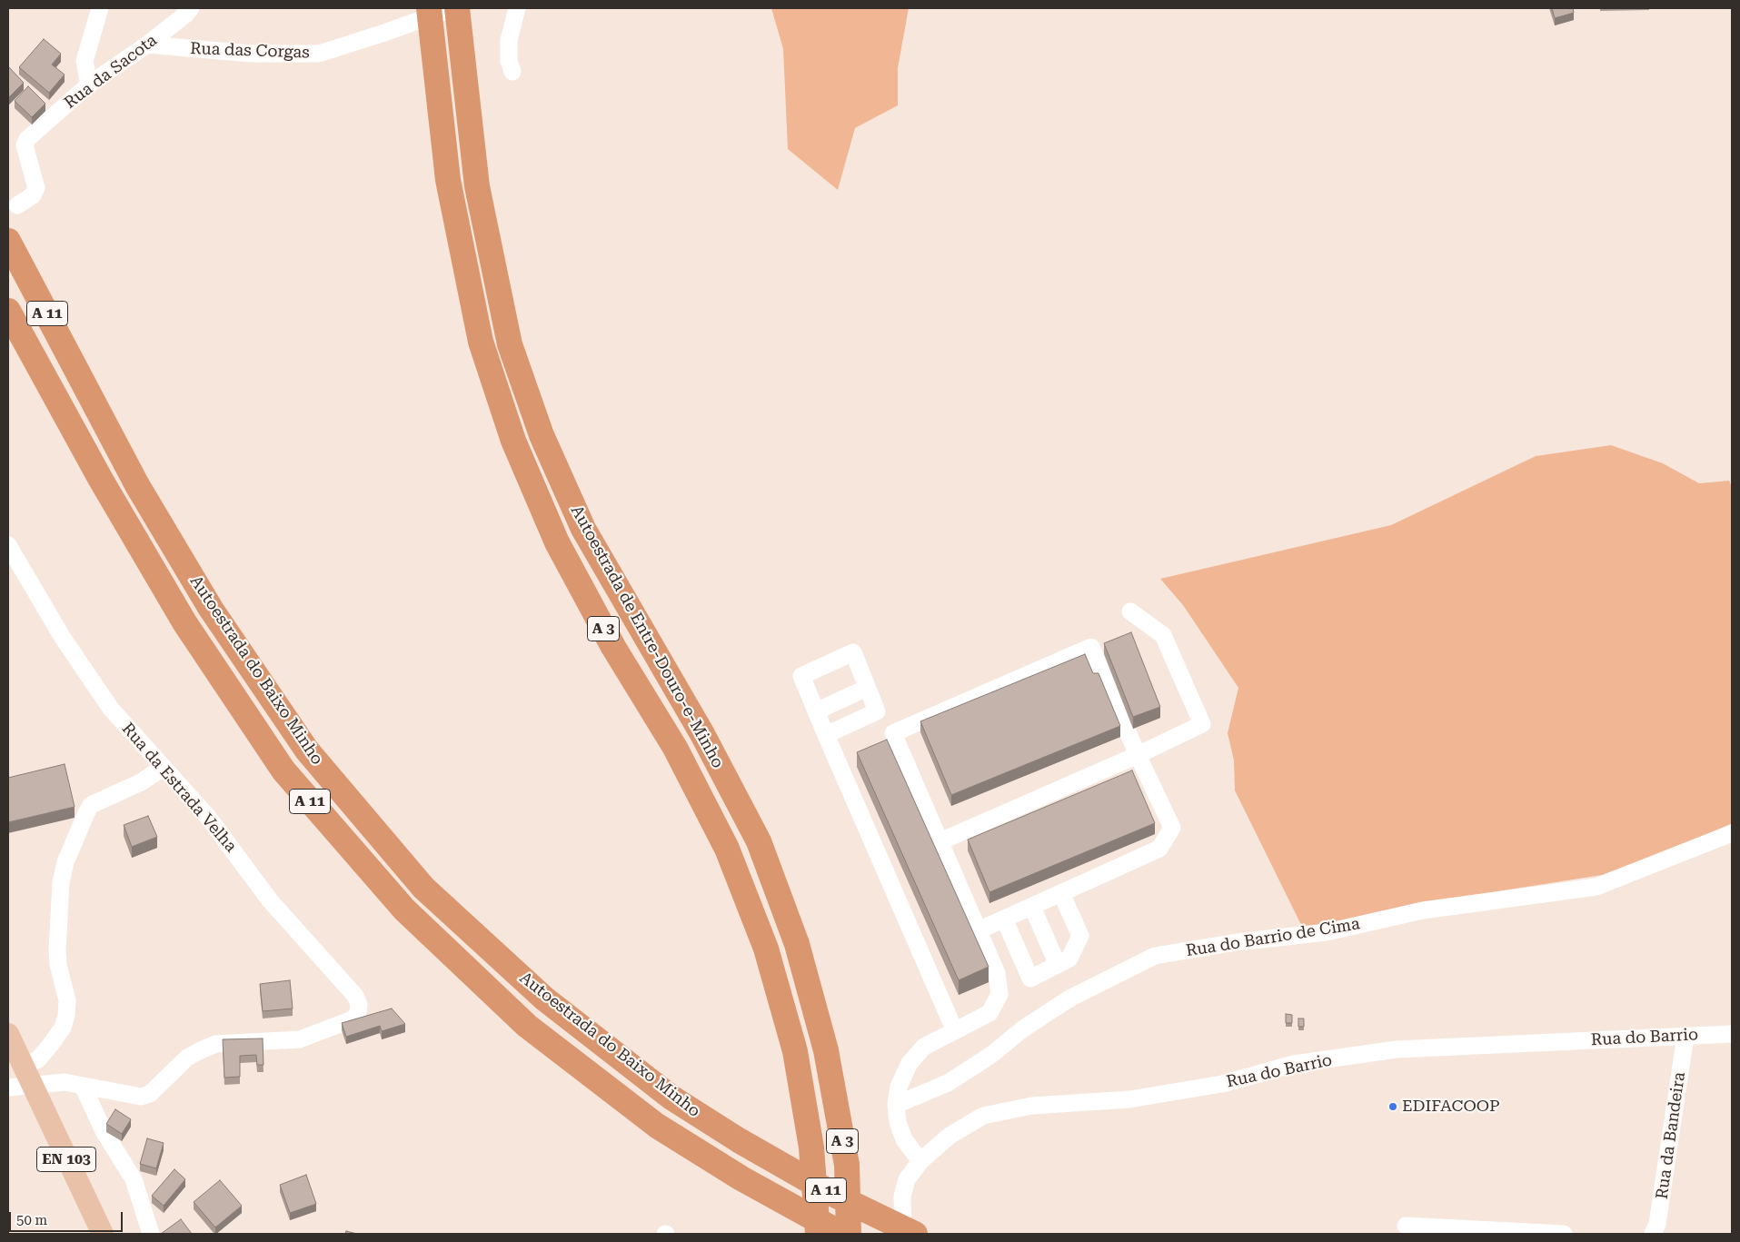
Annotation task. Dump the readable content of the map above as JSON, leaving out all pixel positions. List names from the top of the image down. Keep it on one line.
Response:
{"streets":{"highway":["A 11","A 3","Autoestrada de Entre-Douro-e-Minho","Autoestrada do Baixo Minho"],"main road":["EN 103"],"street":["Rua das Corgas","Rua da Sacota","Rua da Estrada Velha","Rua do Barrio de Cima","Rua do Barrio","Rua da Bandeira"]},"crossings":[["Rua das Corgas","Rua da Sacota"],["Rua do Barrio","Rua da Bandeira"]],"places":["EDIFACOOP"],"scale_bar":"50 m"}
